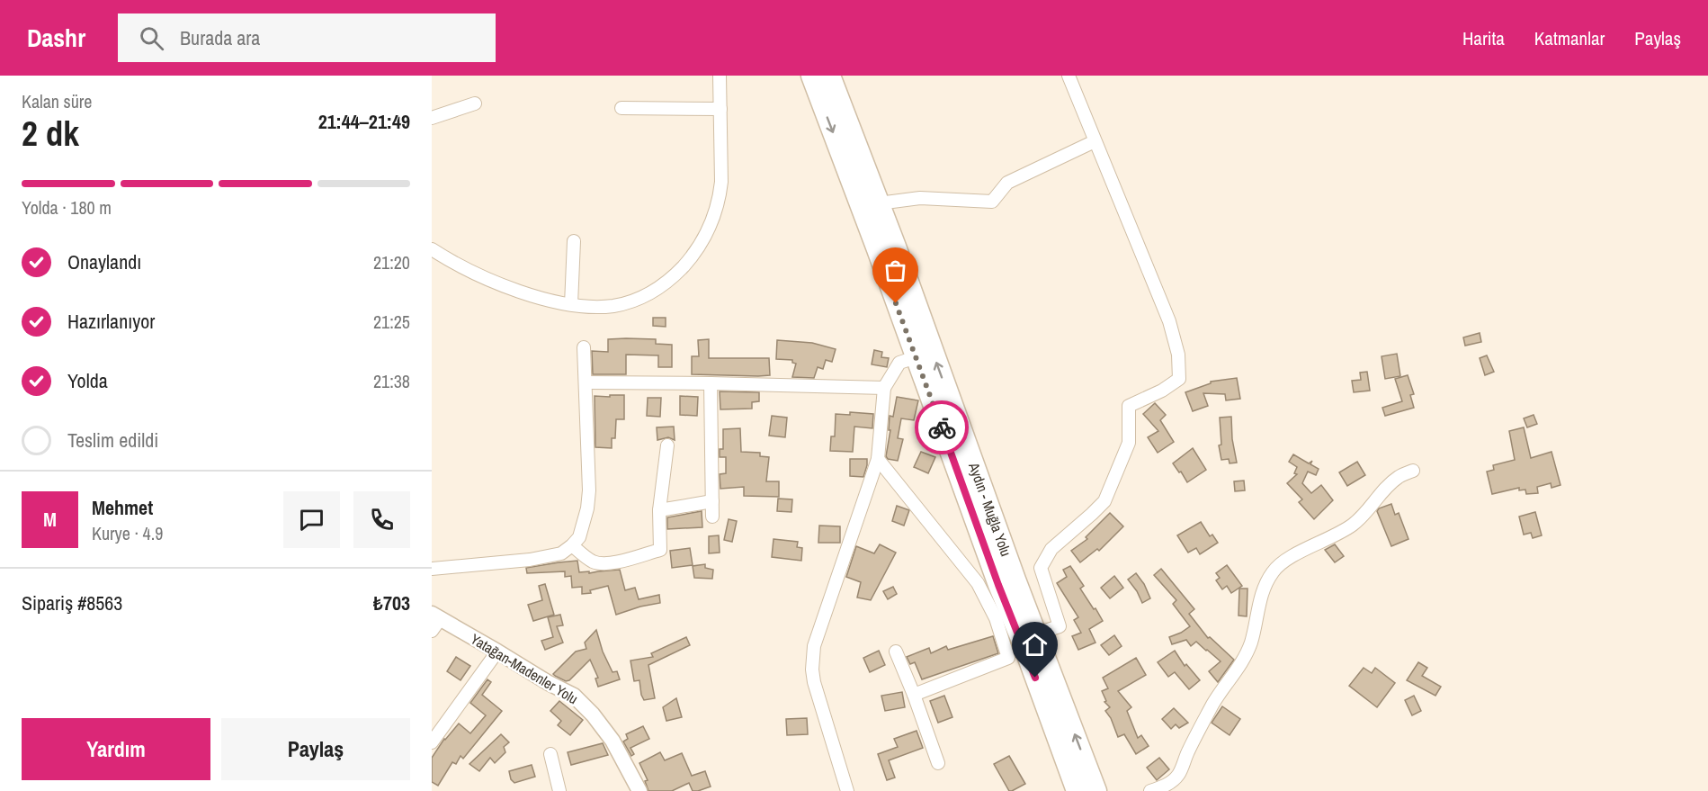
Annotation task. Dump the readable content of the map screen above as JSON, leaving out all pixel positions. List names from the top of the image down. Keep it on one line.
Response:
{"streets":{"highway":["Aydın - Muğla Yolu"],"street":["Yatağan-Madenler Yolu"]},"page":{"header":"Dashr","search":"Burada ara","nav":["Harita","Katmanlar","Paylaş"],"heading":["2 dk","Kalan süre","21:44–21:49"],"panel":["Mehmet","Kurye · 4.9","Sipariş #8563","₺703"],"bar":"Yolda · 180 m","list":[["Onaylandı","21:20"],["Hazırlanıyor","21:25"],["Yolda","21:38"],"Teslim edildi"],"round":"M","buttons":["Yardım","Paylaş"]}}
